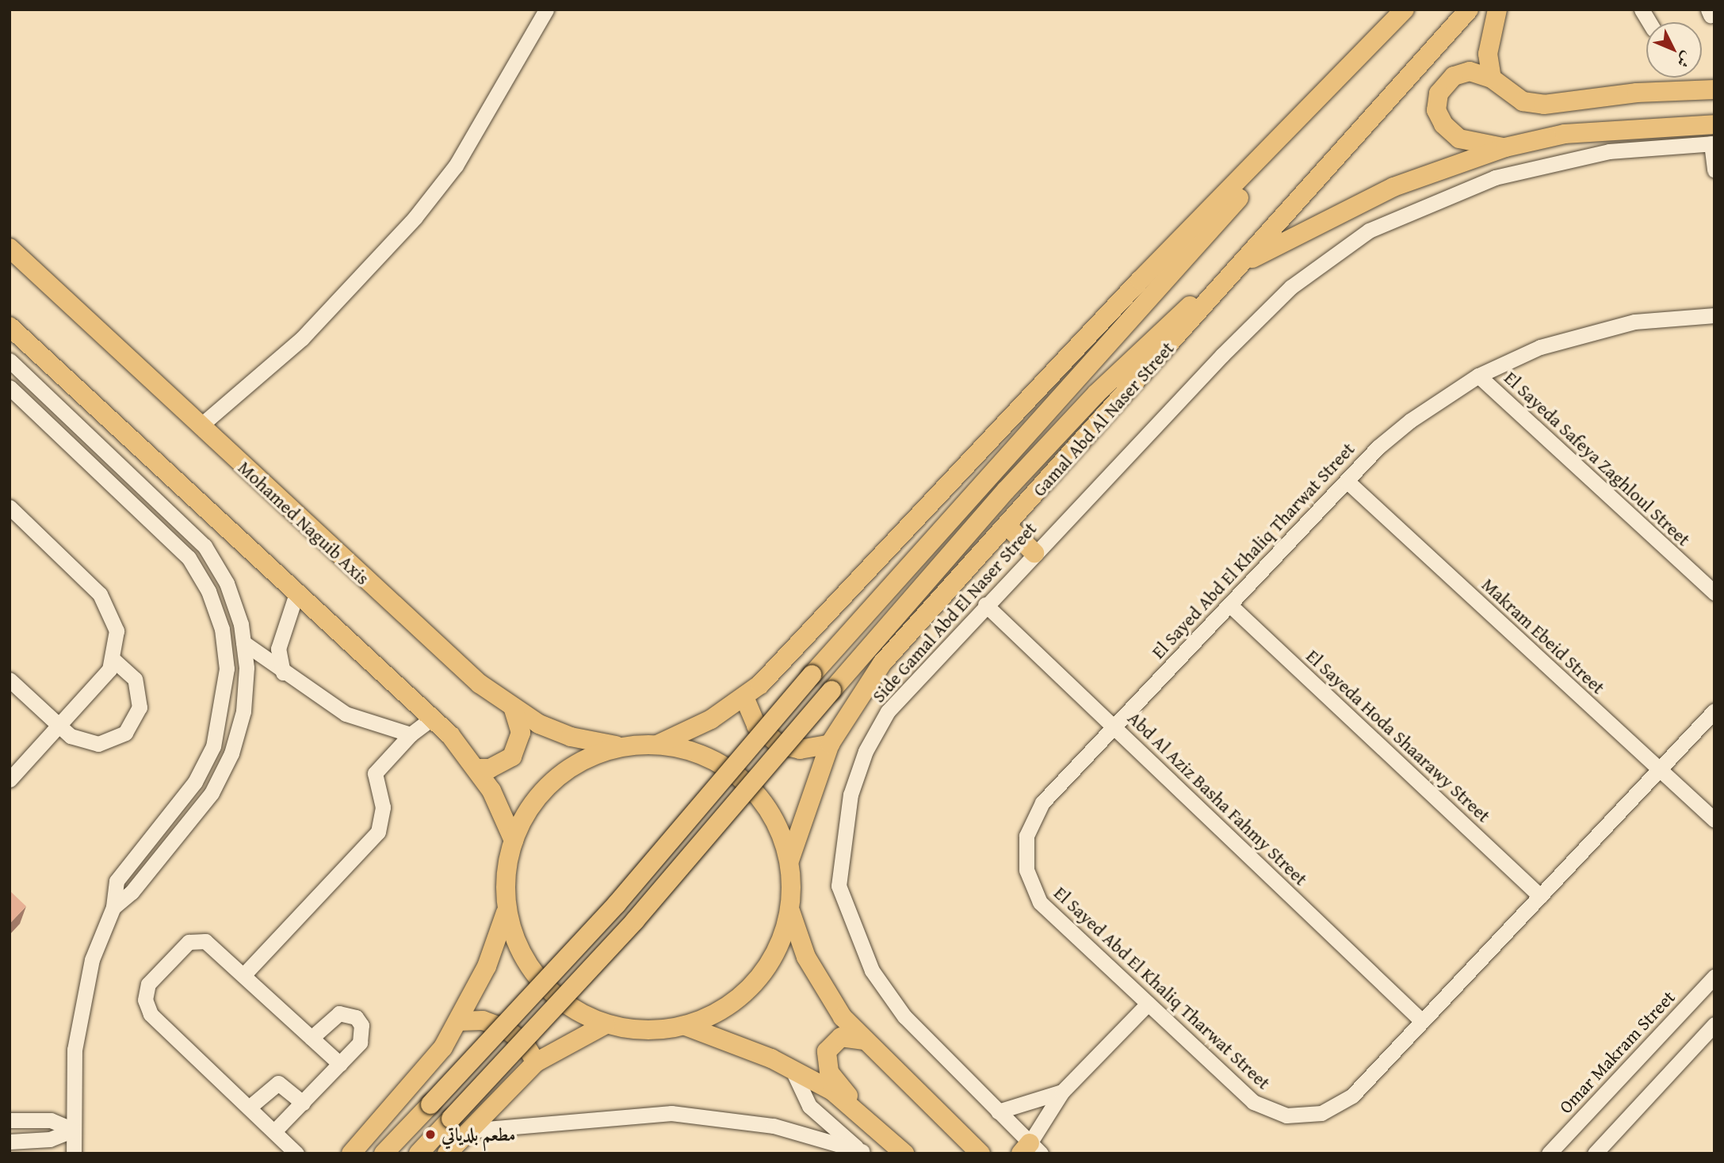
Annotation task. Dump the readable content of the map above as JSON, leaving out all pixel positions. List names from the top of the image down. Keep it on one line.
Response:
{"streets":{"main road":["Gamal Abd Al Naser Street","Mohamed Naguib Axis"],"street":["El Sayeda Safeya Zaghloul Street","El Sayed Abd El Khaliq Tharwat Street","Side Gamal Abd El Naser Street","Makram Ebeid Street","El Sayeda Hoda Shaarawy Street","Abd Al Aziz Basha Fahmy Street","Omar Makram Street"]},"crossings":[["El Sayeda Safeya Zaghloul Street","El Sayed Abd El Khaliq Tharwat Street"],["El Sayed Abd El Khaliq Tharwat Street","Makram Ebeid Street"],["El Sayed Abd El Khaliq Tharwat Street","El Sayeda Hoda Shaarawy Street"],["El Sayed Abd El Khaliq Tharwat Street","Abd Al Aziz Basha Fahmy Street"],["Side Gamal Abd El Naser Street","Abd Al Aziz Basha Fahmy Street"]],"places":["مطعم بلدياتي"],"north":"bottom right"}
